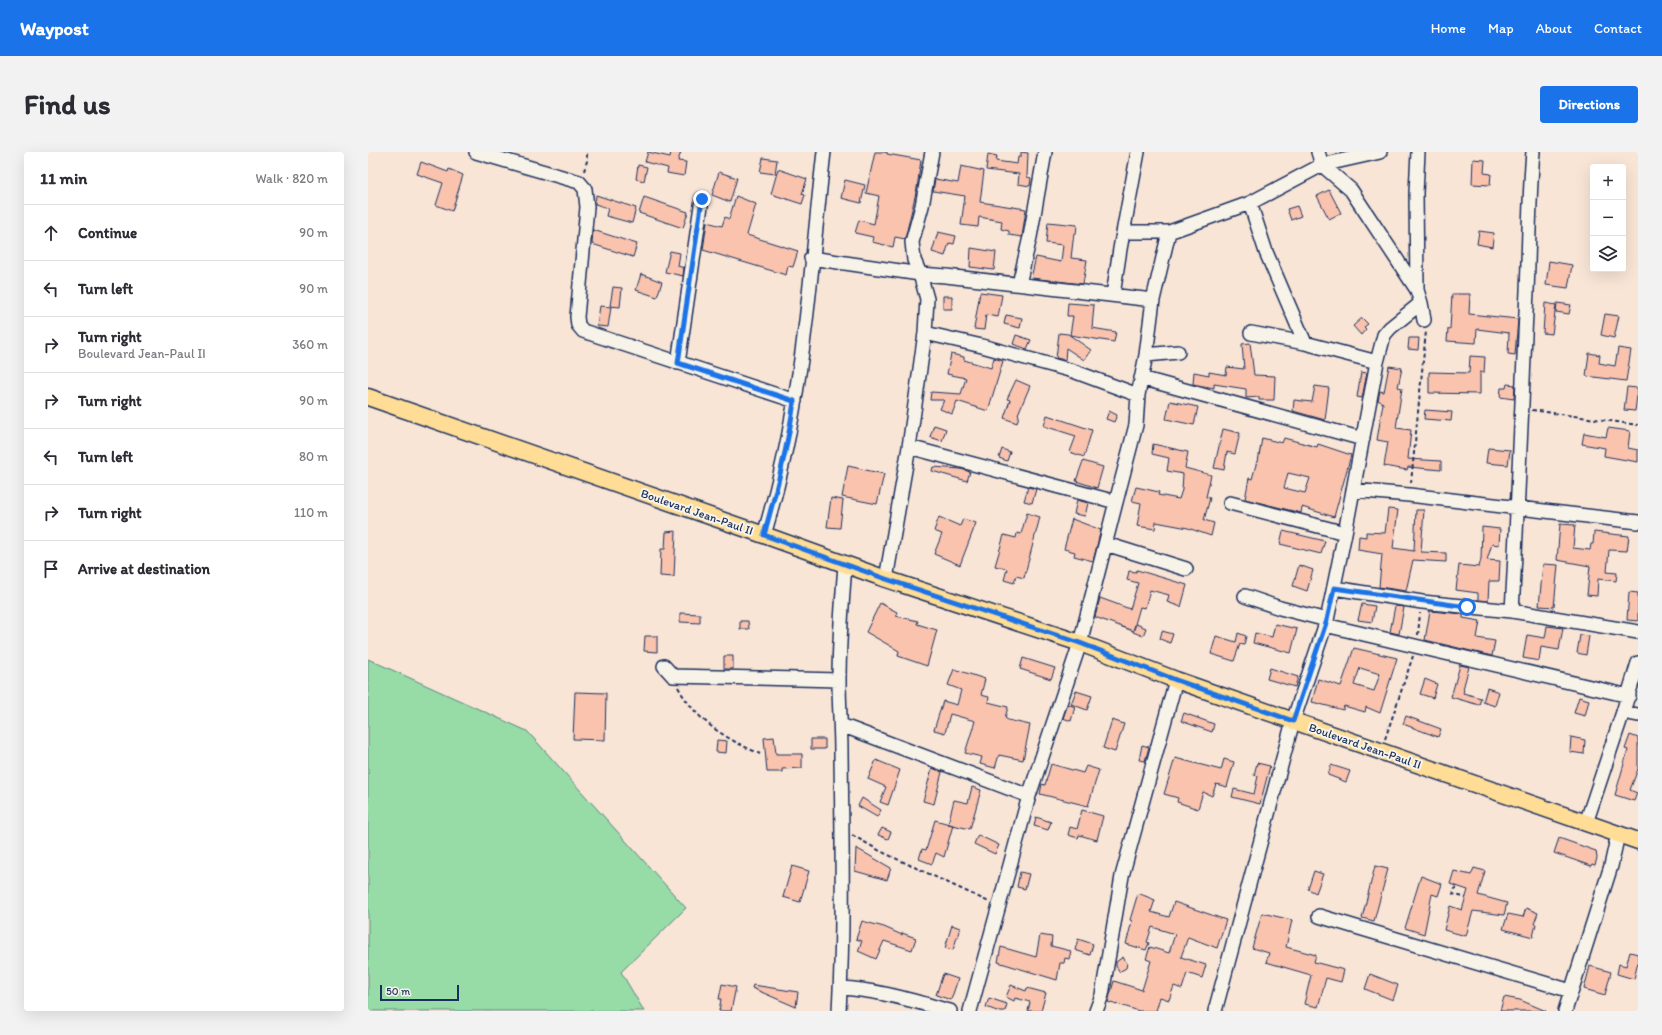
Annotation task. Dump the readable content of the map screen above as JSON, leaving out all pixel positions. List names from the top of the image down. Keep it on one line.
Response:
{"streets":{"main road":["Boulevard Jean-Paul II"]},"scale_bar":"50 m","page":{"header":"Waypost","nav":["Home","Map","About","Contact"],"buttons":"Directions","title":"Find us","heading":["11 min","Walk · 820 m"],"map_buttons":["+","−"],"list":[["Continue","90 m"],["Turn left","90 m"],["Turn right","Boulevard Jean-Paul II","360 m"],["Turn right","90 m"],["Turn left","80 m"],["Turn right","110 m"],"Arrive at destination"],"scale":"50 m"}}
